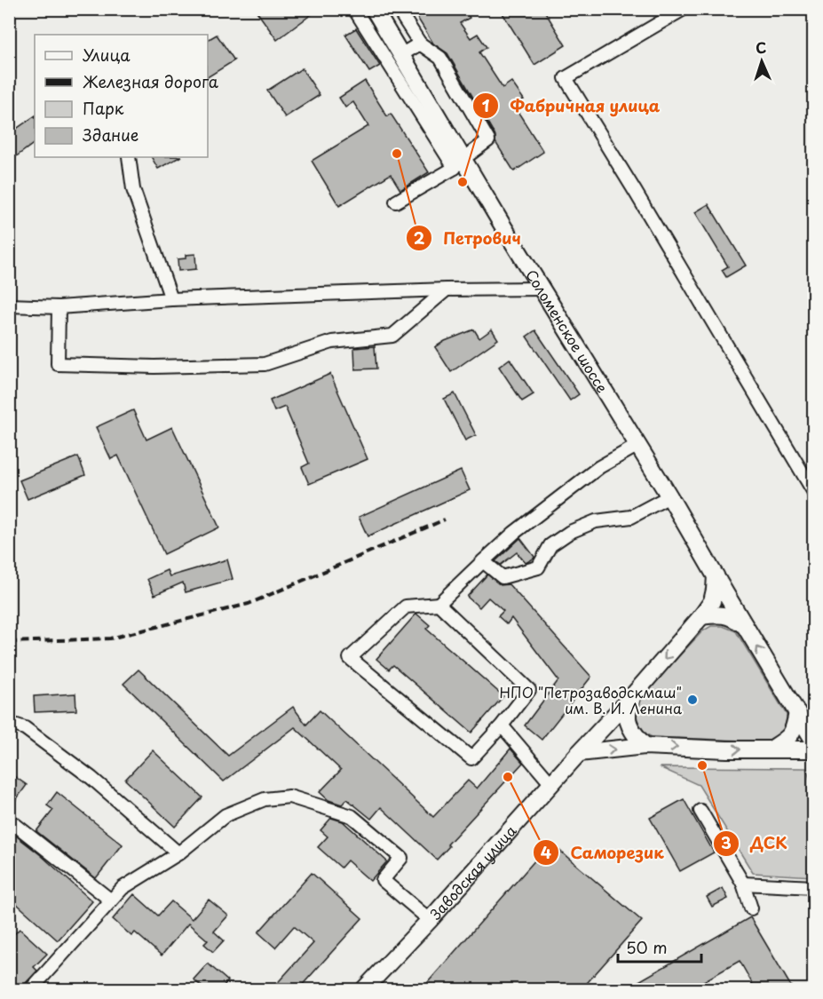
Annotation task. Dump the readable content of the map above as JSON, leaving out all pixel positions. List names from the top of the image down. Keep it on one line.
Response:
{"streets":{"main road":["Соломенское шоссе","Заводская улица"]},"crossings":[["Соломенское шоссе","Заводская улица"]],"places":["Петрович","Фабричная улица","НПО \"Петрозаводскмаш\" им. В. И. Ленина","ДСК","Саморезик"],"legend":["Улица","Железная дорога","Парк","Здание"],"scale_bar":"50 m","north":"top"}
